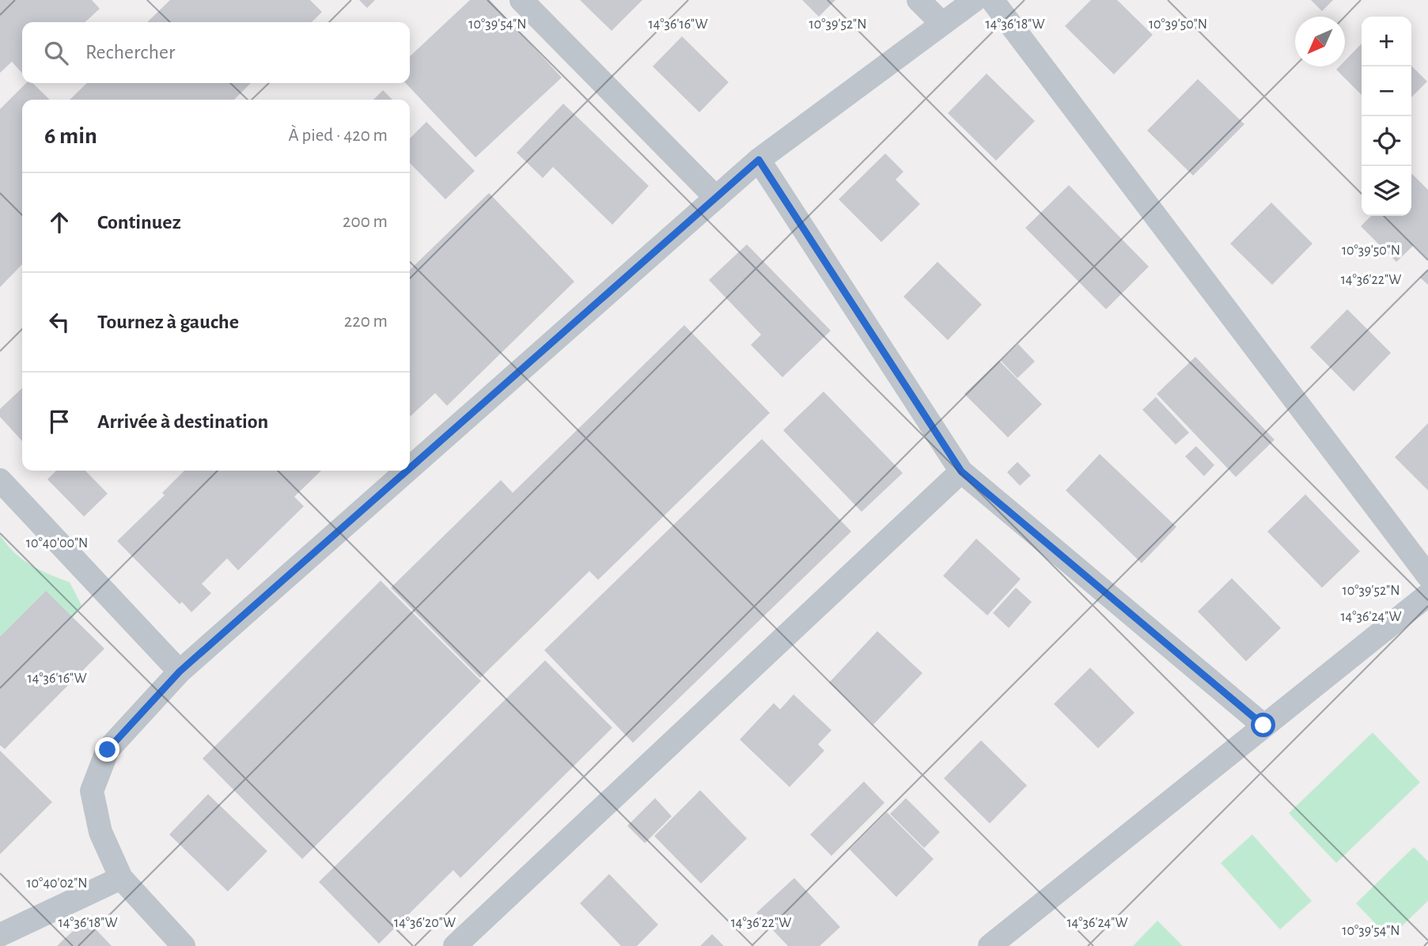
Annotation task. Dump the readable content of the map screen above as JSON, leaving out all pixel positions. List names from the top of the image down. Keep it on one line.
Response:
{"north":"bottom left","page":{"map_buttons":["+","−"],"search":"Rechercher","heading":["6 min","À pied · 420 m"],"list":[["Continuez","200 m"],["Tournez à gauche","220 m"],"Arrivée à destination"]},"coordinates":["10°39'54\"N","14°36'16\"W","10°39'52\"N","14°36'18\"W","10°39'50\"N","14°36'22\"W","10°40'00\"N","14°36'24\"W","10°40'02\"N","14°36'20\"W"]}
